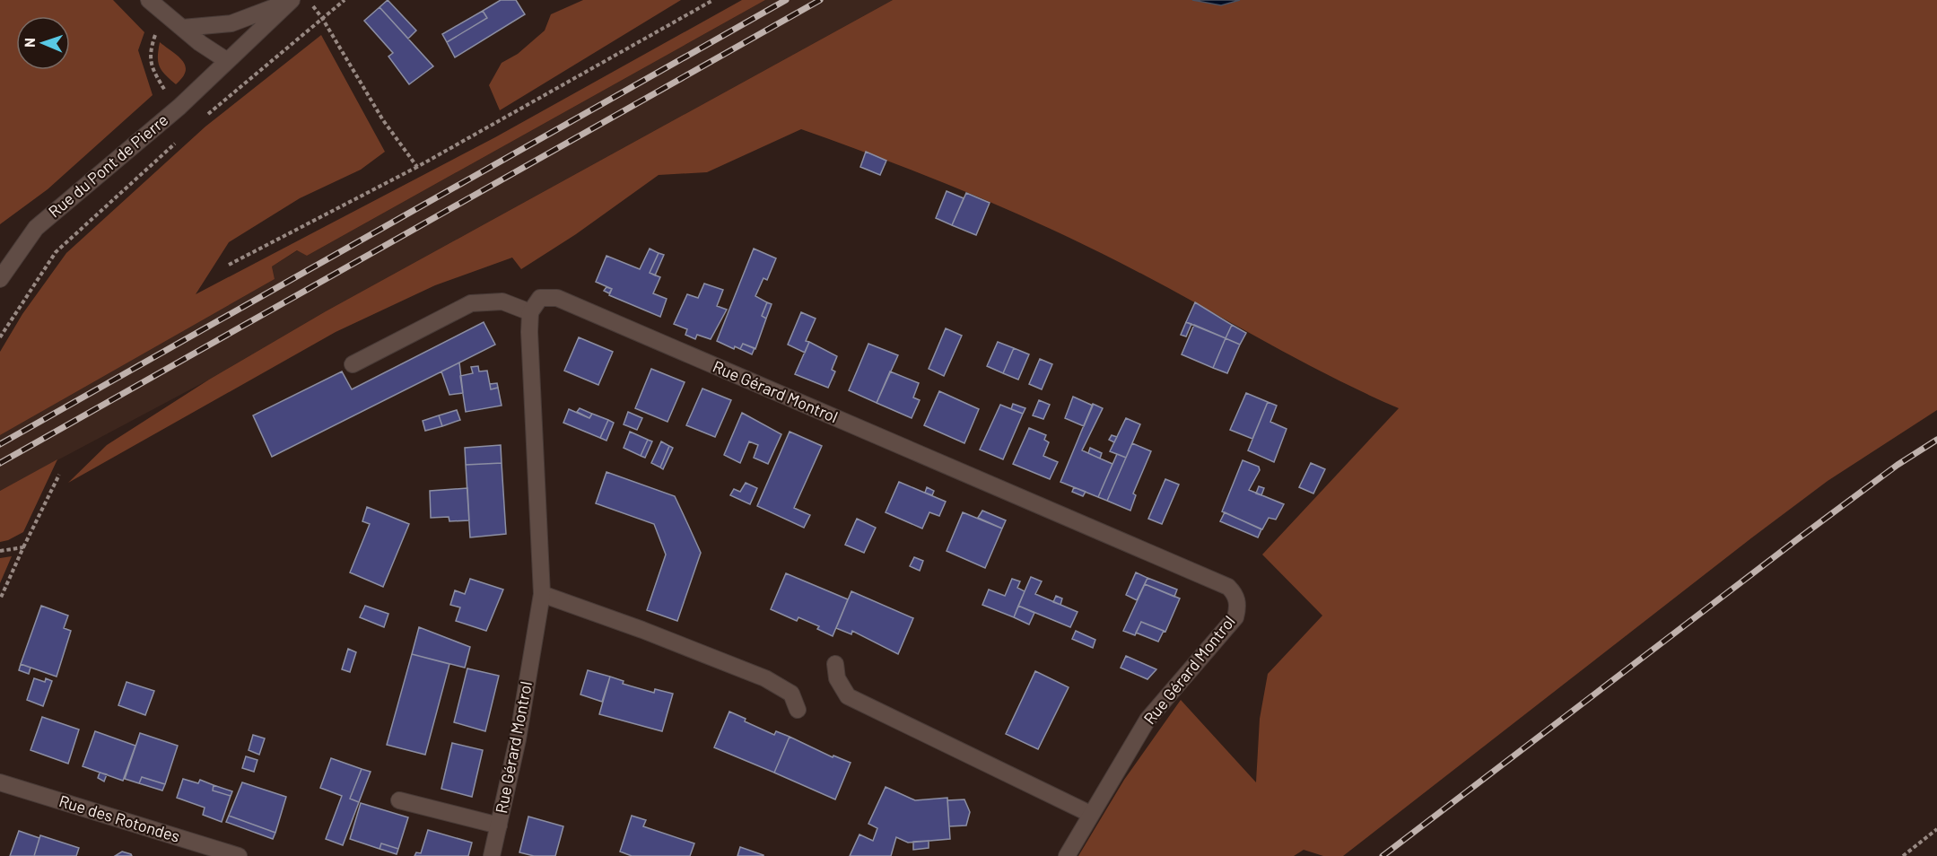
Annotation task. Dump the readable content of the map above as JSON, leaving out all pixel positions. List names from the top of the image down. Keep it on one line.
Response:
{"streets":{"street":["Rue du Pont de Pierre","Rue Gérard Montrol","Rue des Rotondes"]},"north":"left"}
